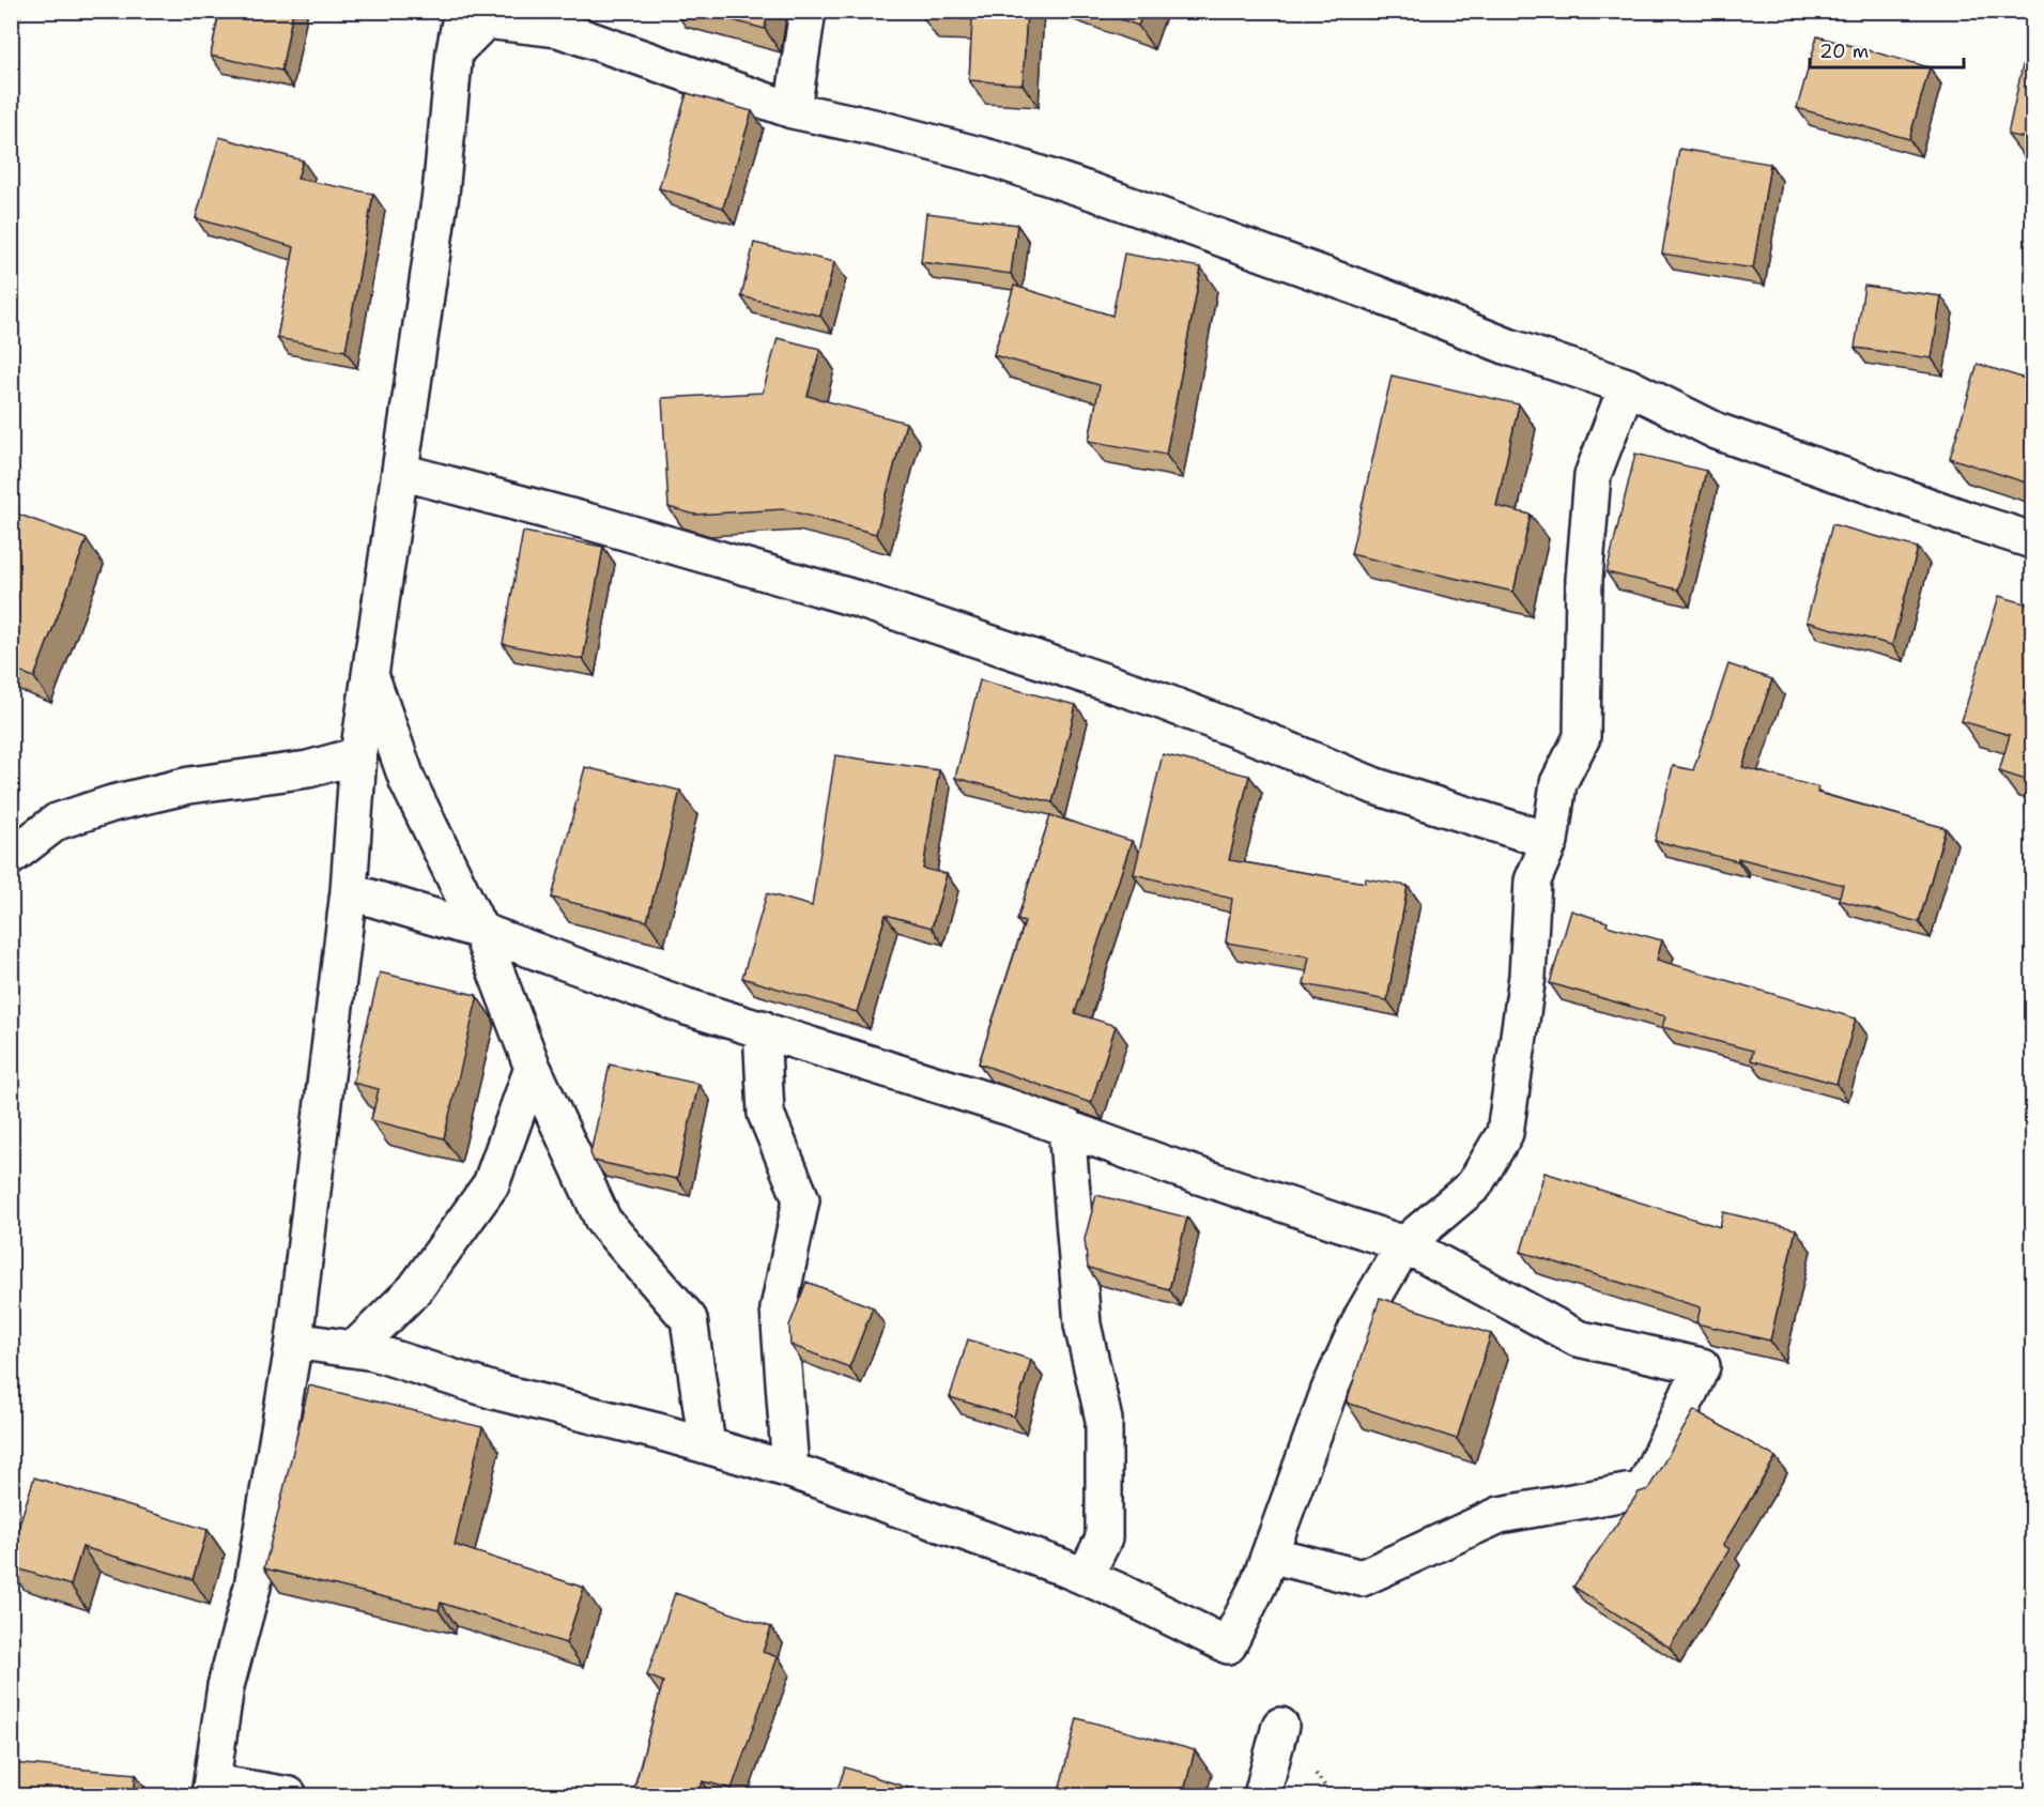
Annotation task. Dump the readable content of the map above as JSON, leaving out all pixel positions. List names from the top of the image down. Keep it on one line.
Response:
{"scale_bar":"20 m"}
